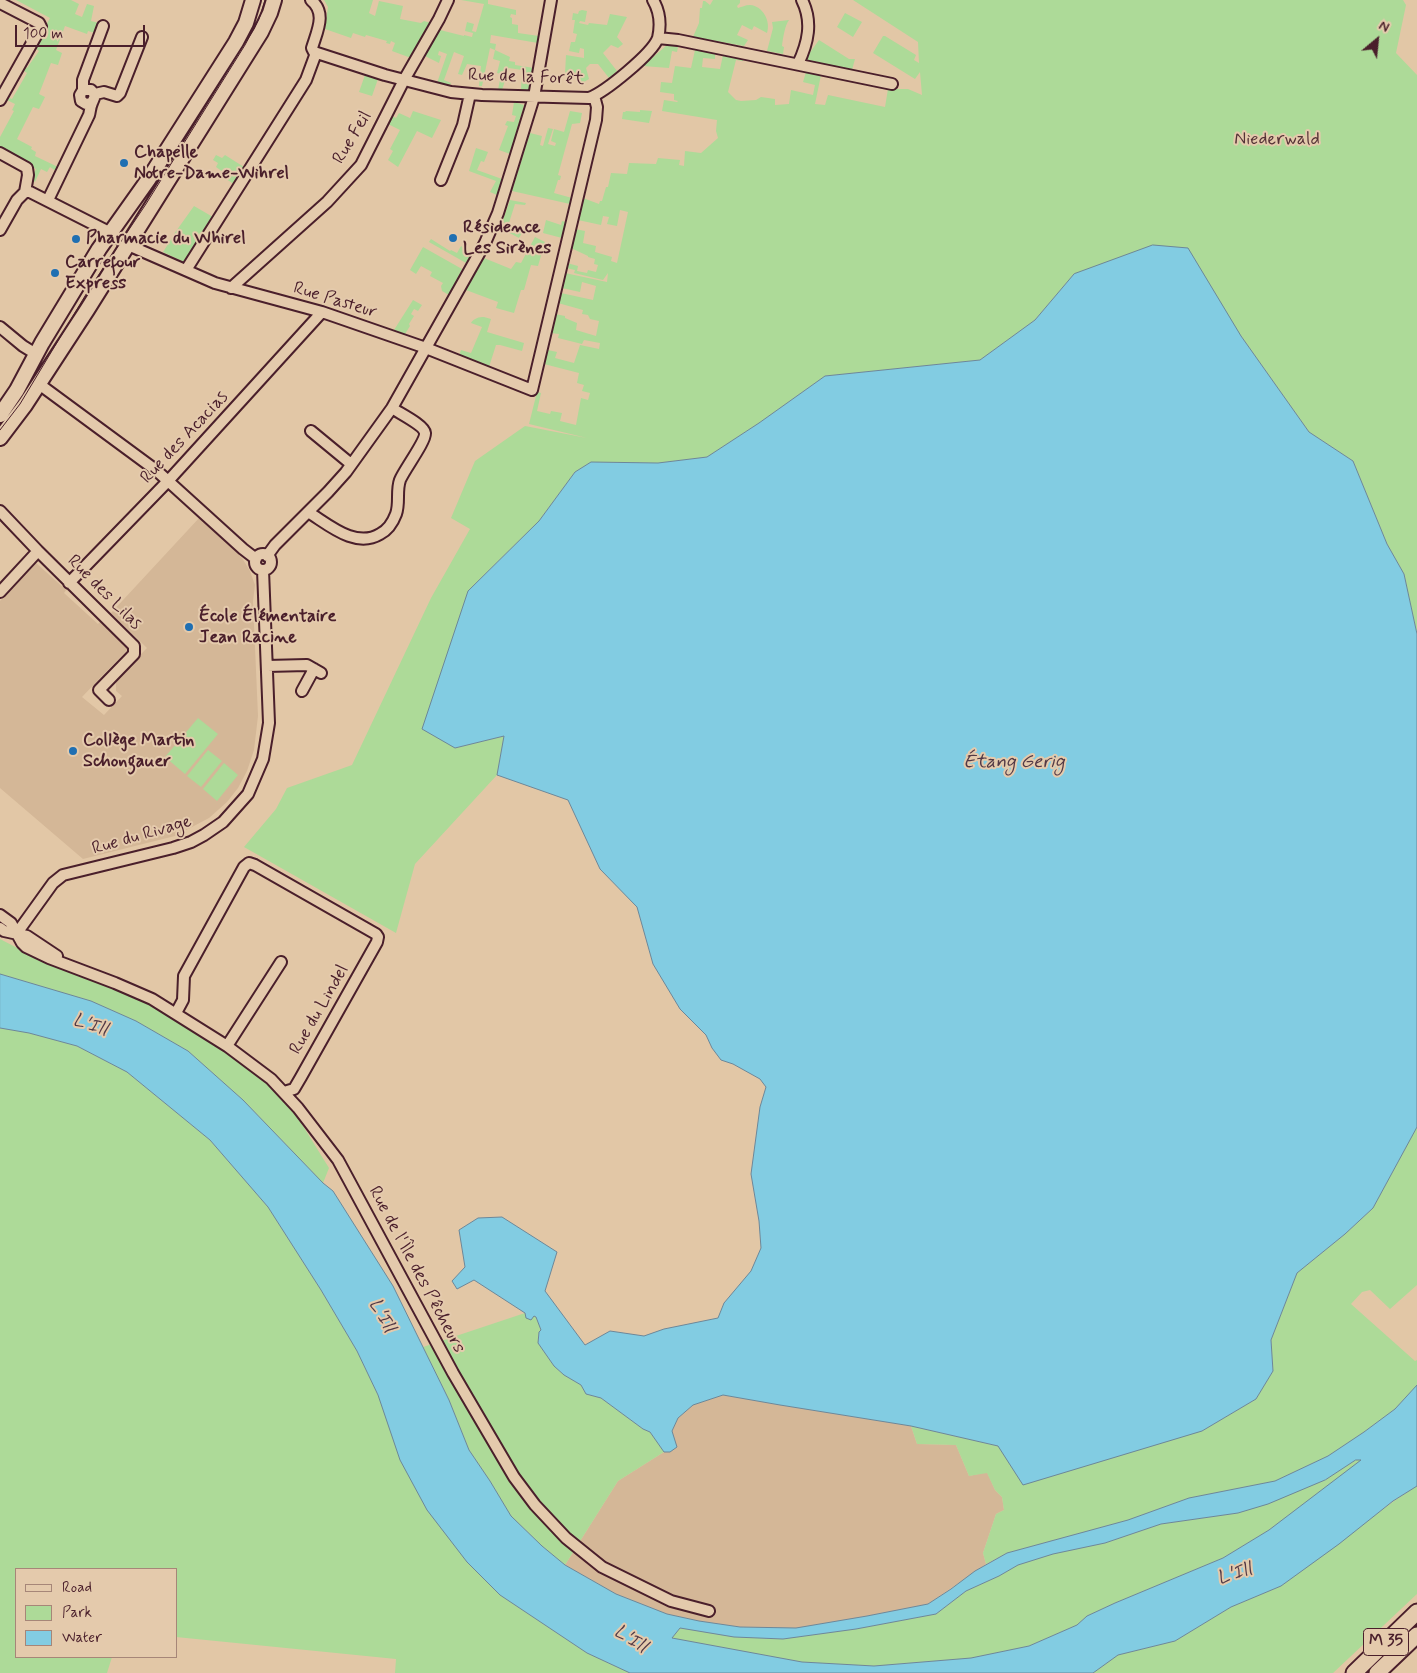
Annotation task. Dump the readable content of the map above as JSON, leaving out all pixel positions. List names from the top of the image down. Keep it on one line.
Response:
{"streets":{"highway":["M 35"],"street":["Rue de la Forêt","Rue Feil","Rue Pasteur","Rue des Acacias","Rue des Lilas","Rue du Rivage","Rue du Lindel","Rue de l'Île des Pêcheurs"]},"crossings":[["Rue de la Forêt","Rue Feil"],["Rue de la Forêt","Rue Pasteur"],["Rue Feil","Rue Pasteur"],["Rue Pasteur","Rue des Acacias"],["Rue des Acacias","Rue des Lilas"],["Rue du Rivage","Rue de l'Île des Pêcheurs"],["Rue du Lindel","Rue de l'Île des Pêcheurs"]],"water":["Étang Gerig","L'Ill"],"parks":["Niederwald"],"places":["Chapelle Notre-Dame-Wihrel","Résidence Les Sirènes","Pharmacie du Whirel","Carrefour Express","École Élémentaire Jean Racine","Collège Martin Schongauer"],"legend":["Road","Park","Water"],"scale_bar":"100 m","north":"top right"}
